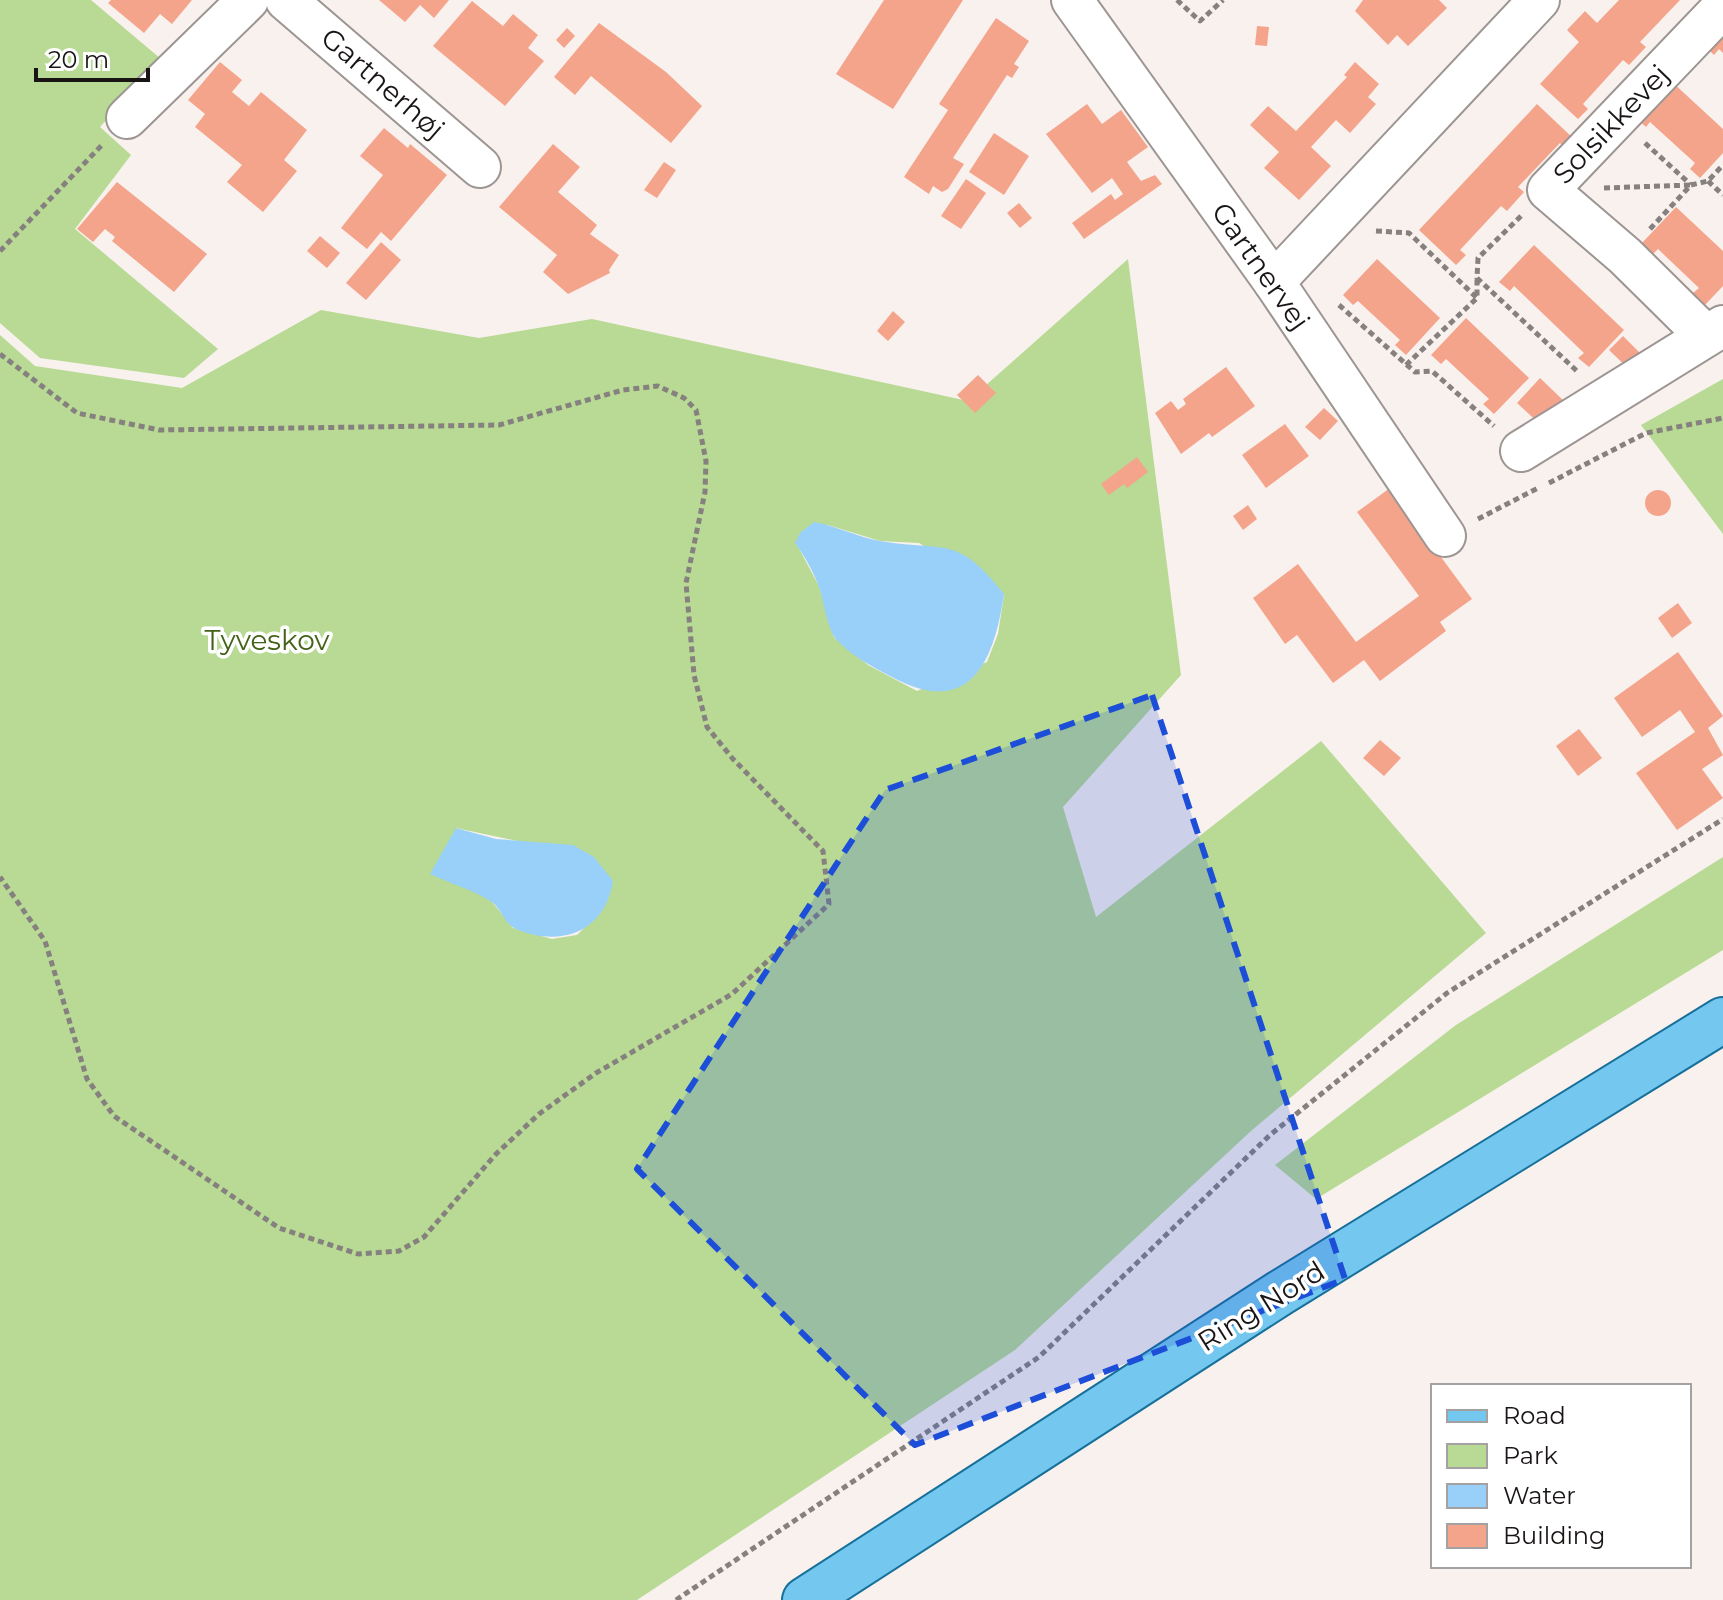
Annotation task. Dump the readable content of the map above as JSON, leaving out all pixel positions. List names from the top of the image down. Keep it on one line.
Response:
{"streets":{"main road":["Ring Nord"],"street":["Gartnerhøj","Solsikkevej","Gartnervej"]},"parks":["Tyveskov"],"legend":["Road","Park","Water","Building"],"scale_bar":"20 m"}
